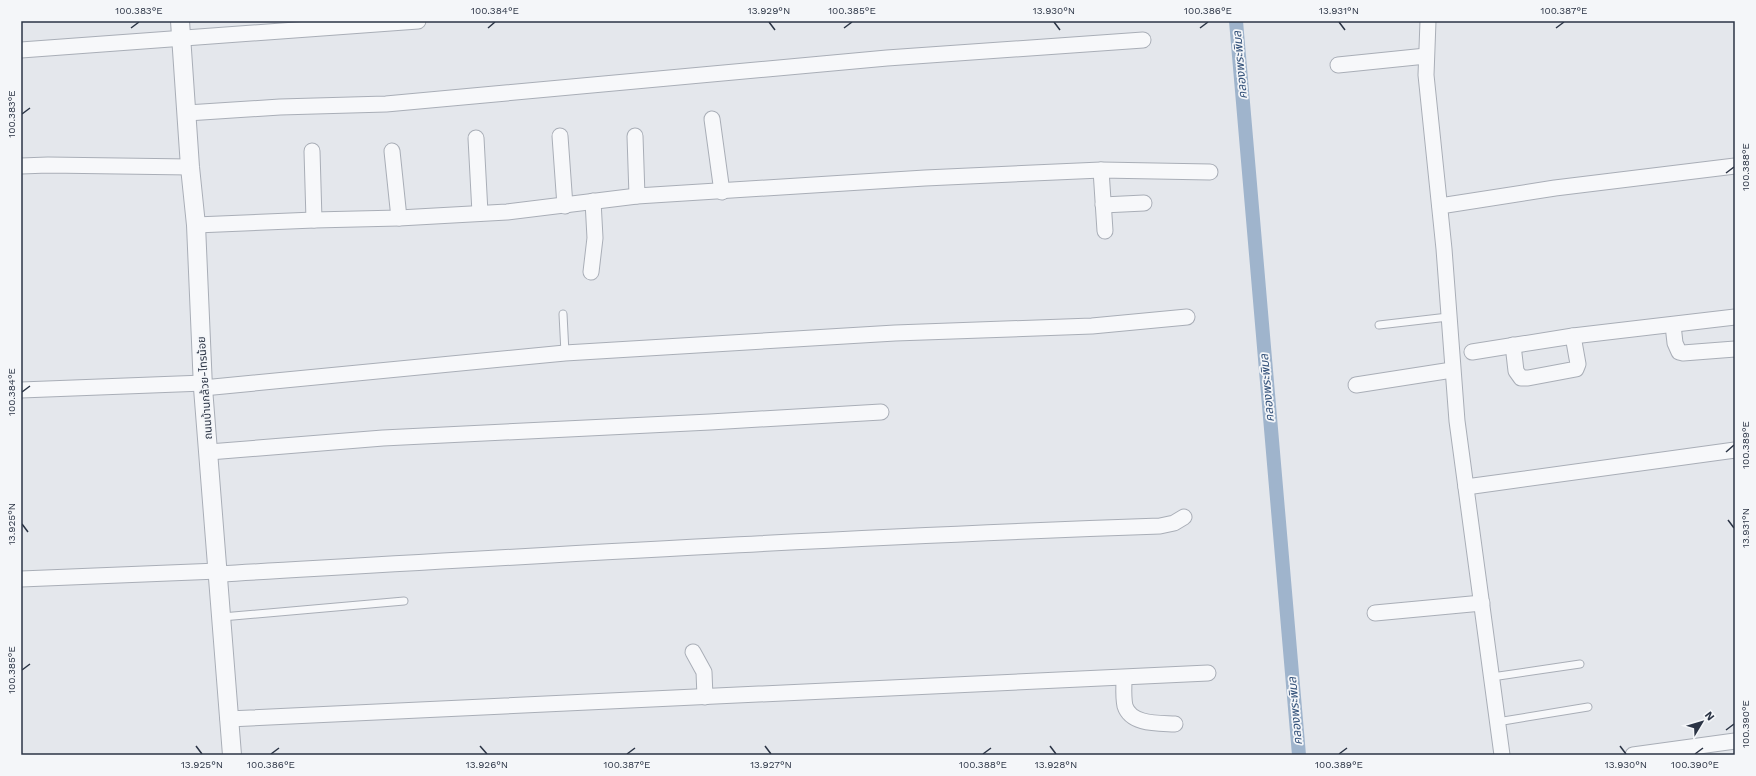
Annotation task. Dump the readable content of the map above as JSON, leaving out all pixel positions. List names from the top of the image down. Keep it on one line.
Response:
{"streets":{"street":["ถนนบ้านกล้วย-ไทรน้อย"]},"water":["คลองพระพิมล"],"north":"top right","coordinates":["100.383°E","100.384°E","13.929°N","100.385°E","13.930°N","100.386°E","13.931°N","100.387°E","100.388°E","100.389°E","13.925°N","100.390°E","13.926°N","13.927°N","13.928°N"]}
